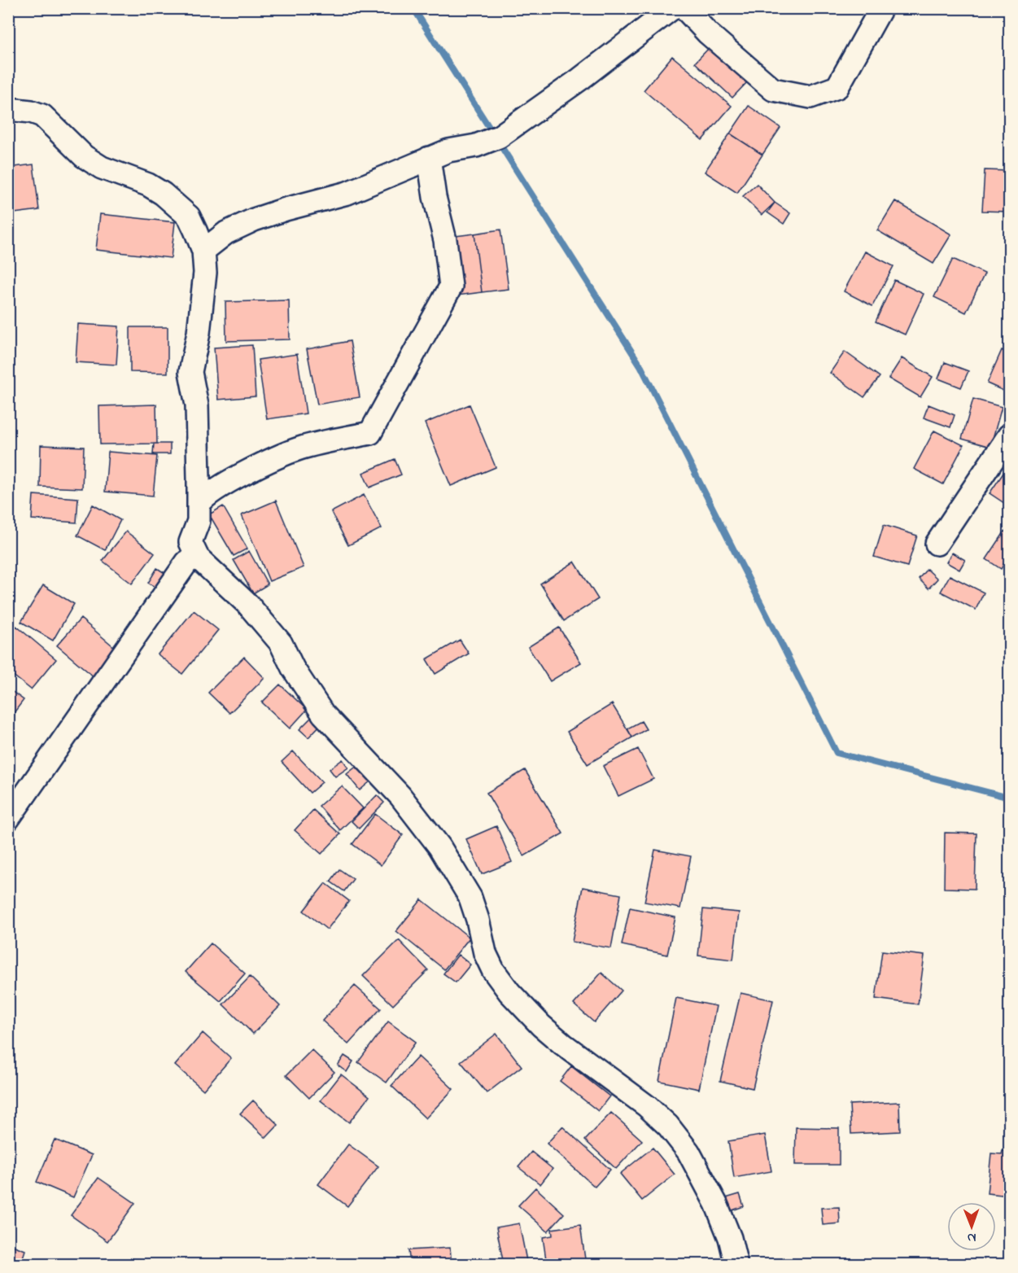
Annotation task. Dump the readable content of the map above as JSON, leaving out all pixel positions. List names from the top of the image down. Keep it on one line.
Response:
{"north":"bottom"}
